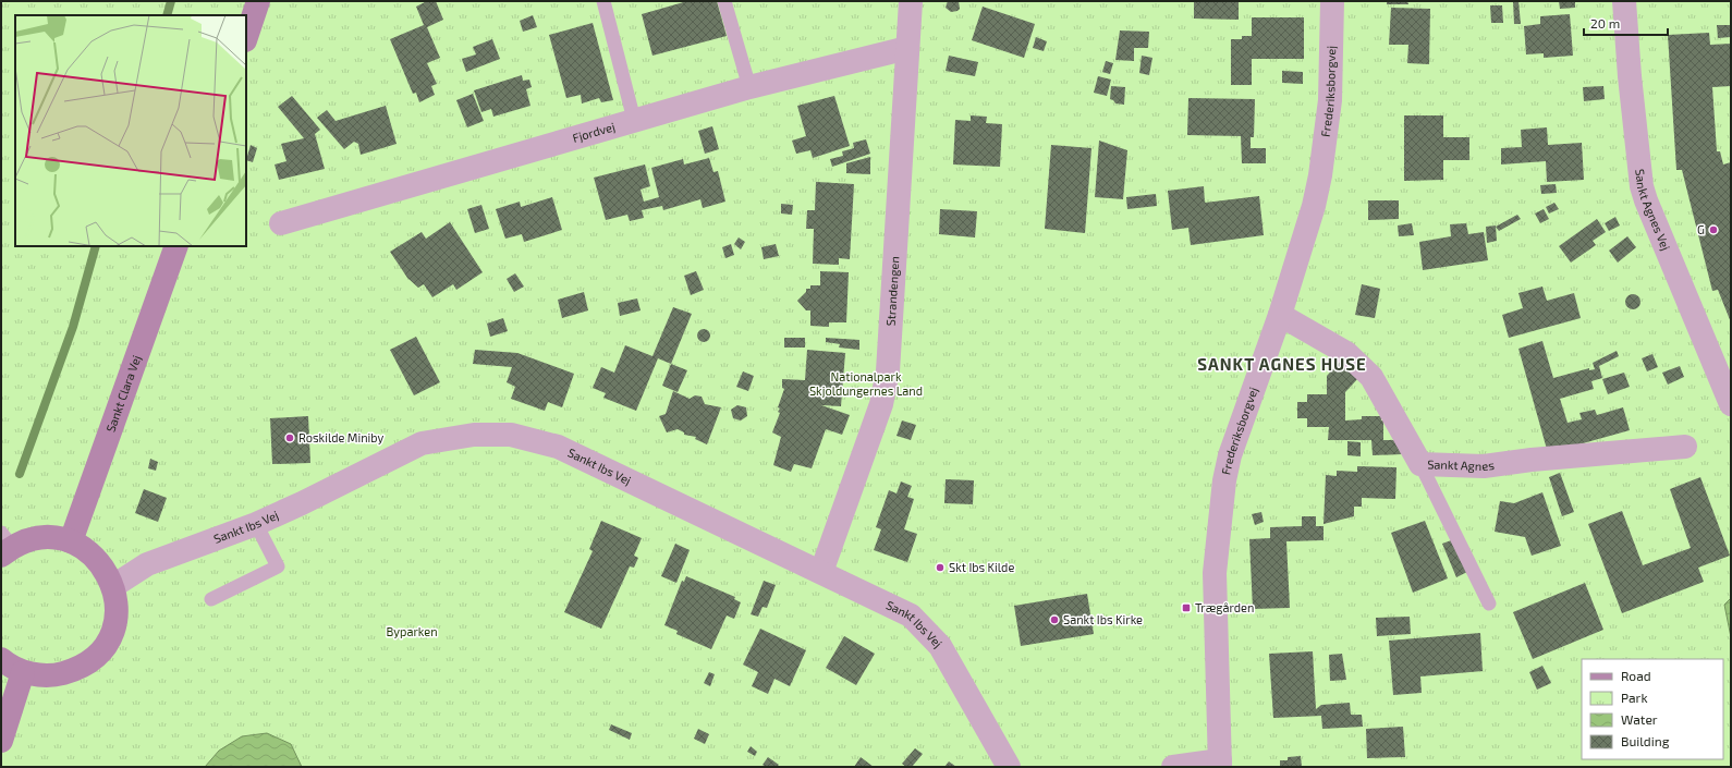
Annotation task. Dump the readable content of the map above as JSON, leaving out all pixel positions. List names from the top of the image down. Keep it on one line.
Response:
{"streets":{"main road":["Sankt Clara Vej"],"street":["Frederiksborgvej","Fjordvej","Sankt Agnes Vej","Strandengen","Sankt Agnes","Sankt Ibs Vej"]},"crossings":[["Frederiksborgvej","Sankt Agnes"],["Fjordvej","Strandengen"],["Strandengen","Sankt Ibs Vej"]],"districts":["SANKT AGNES HUSE"],"parks":["Nationalpark Skjoldungernes Land","Byparken"],"places":{"other":["G","Roskilde Miniby","Skt Ibs Kilde","Sankt Ibs Kirke"],"transit":["Trægården"]},"legend":["Road","Park","Water","Building"],"scale_bar":"20 m"}
